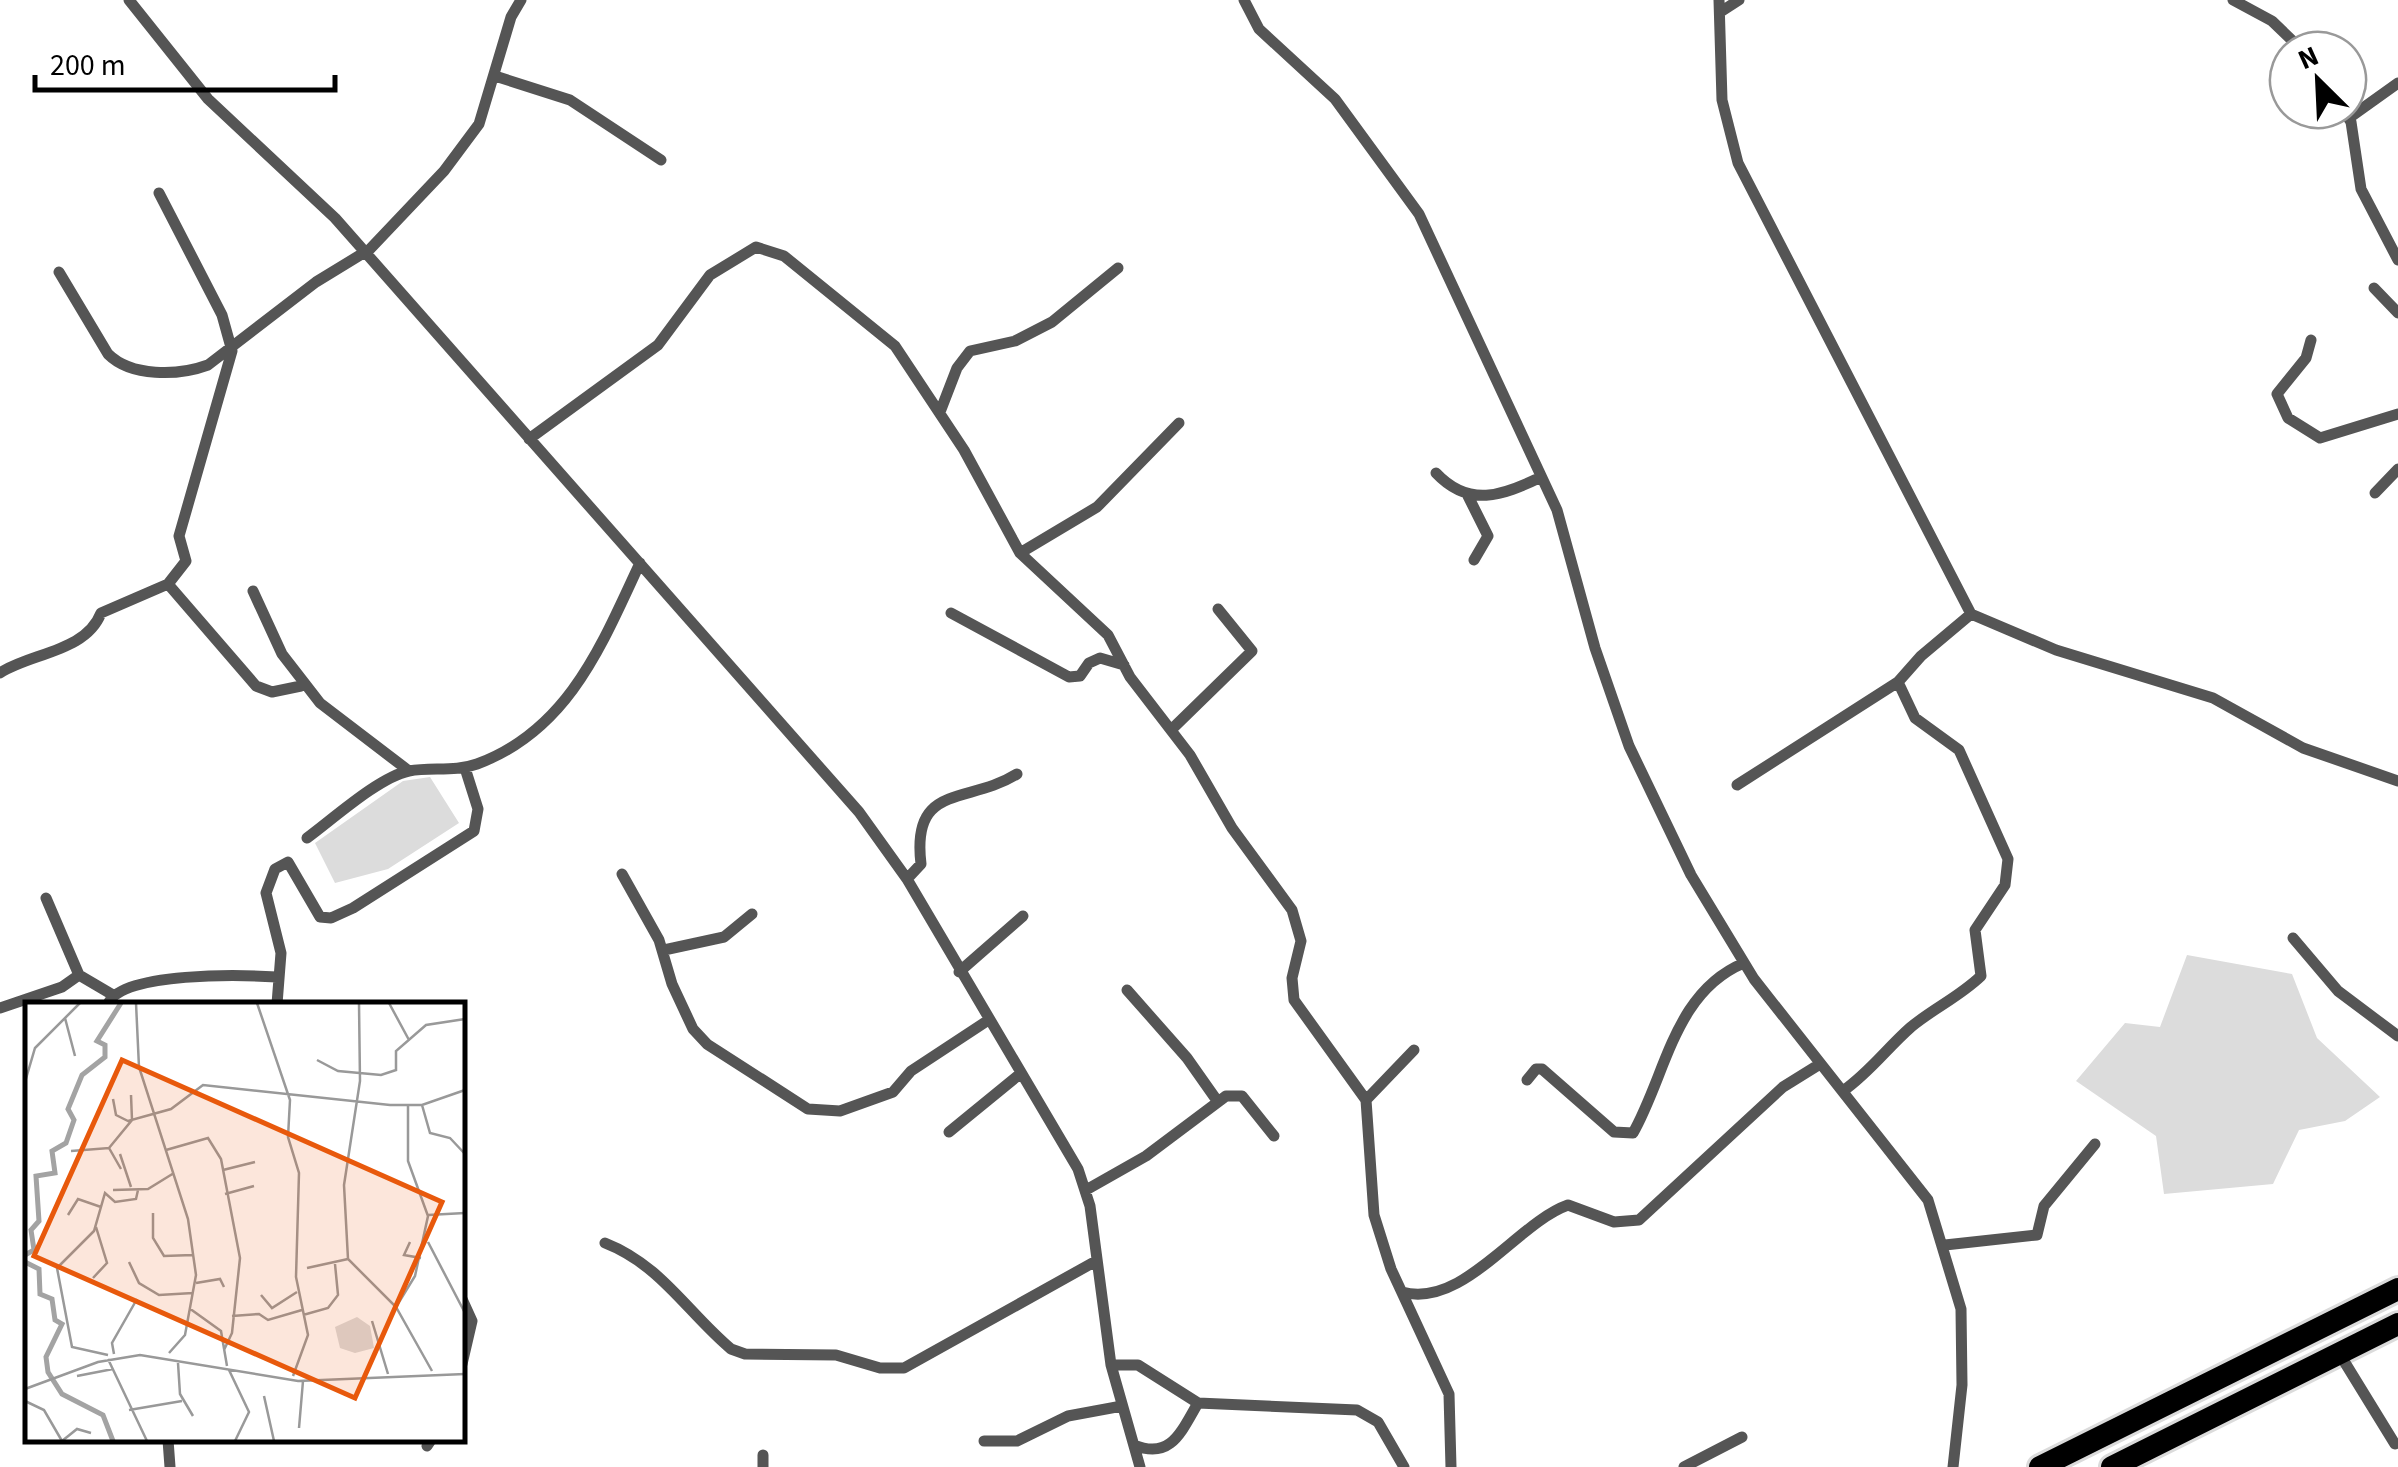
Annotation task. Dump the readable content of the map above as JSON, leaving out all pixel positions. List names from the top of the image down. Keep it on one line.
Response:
{"scale_bar":"200 m","north":"top left"}
